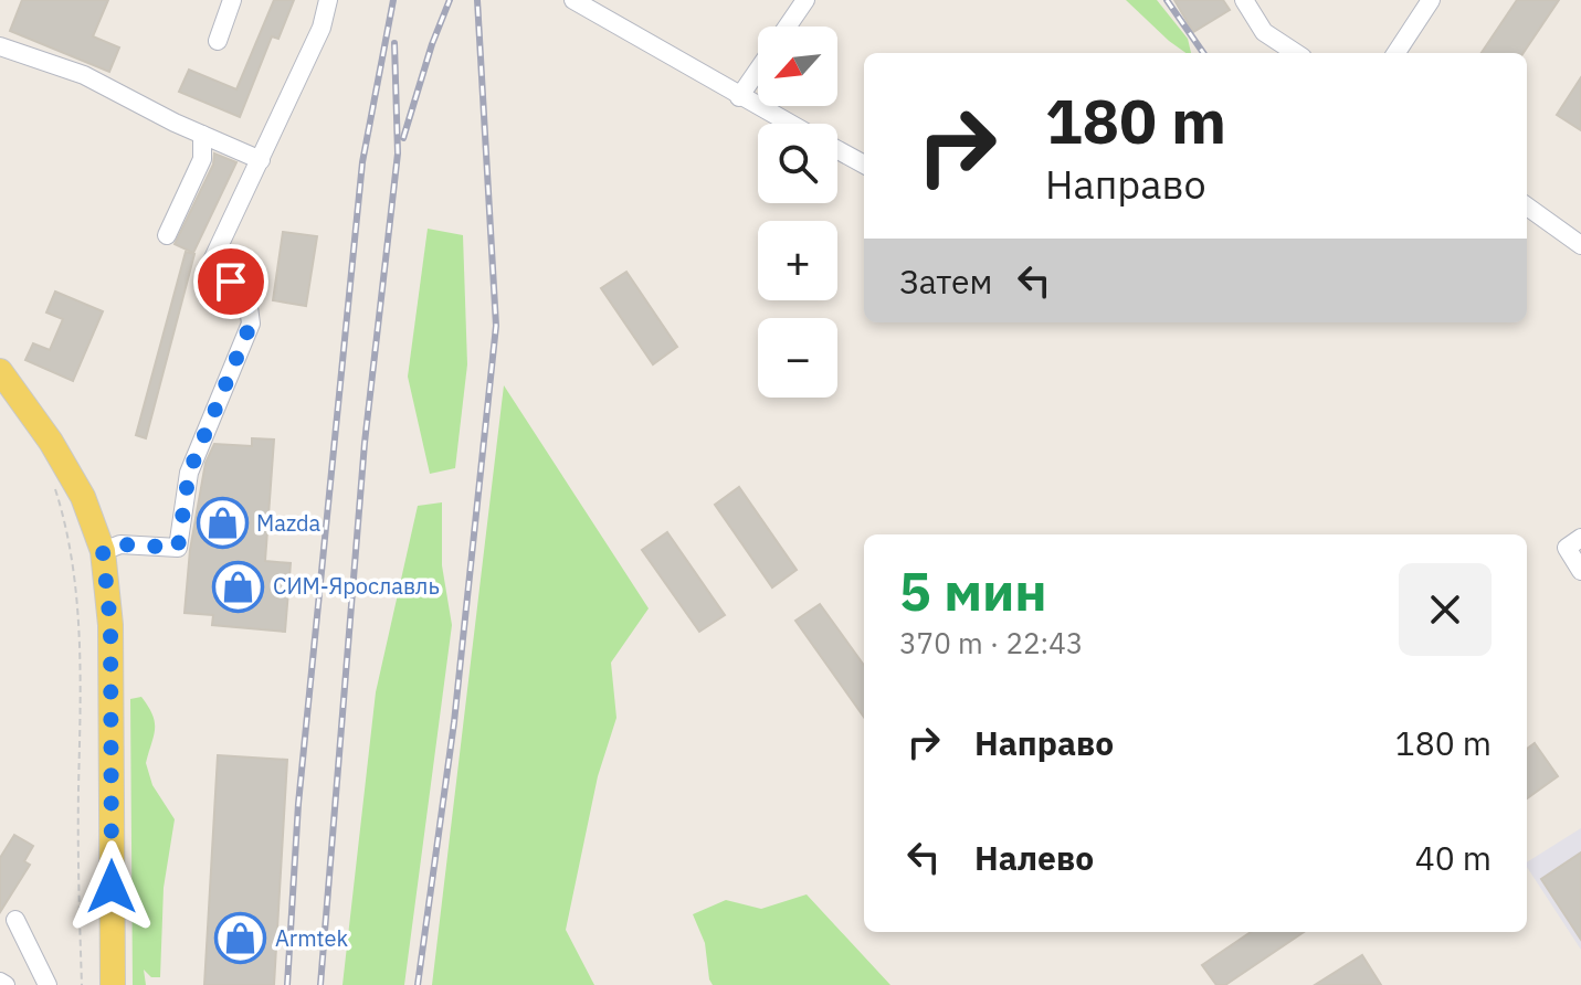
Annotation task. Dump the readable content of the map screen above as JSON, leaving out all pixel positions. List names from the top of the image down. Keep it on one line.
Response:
{"places":{"shop":["Mazda","СИМ-Ярославль","Armtek"]},"north":"bottom left","page":{"map_buttons":["+","−"],"turn":["180 m","Направо"],"then":"Затем","heading":["5 мин","370 m · 22:43"],"list":[{"name":"Направо","value":"180 m"},{"name":"Налево","value":"40 m"}]}}
